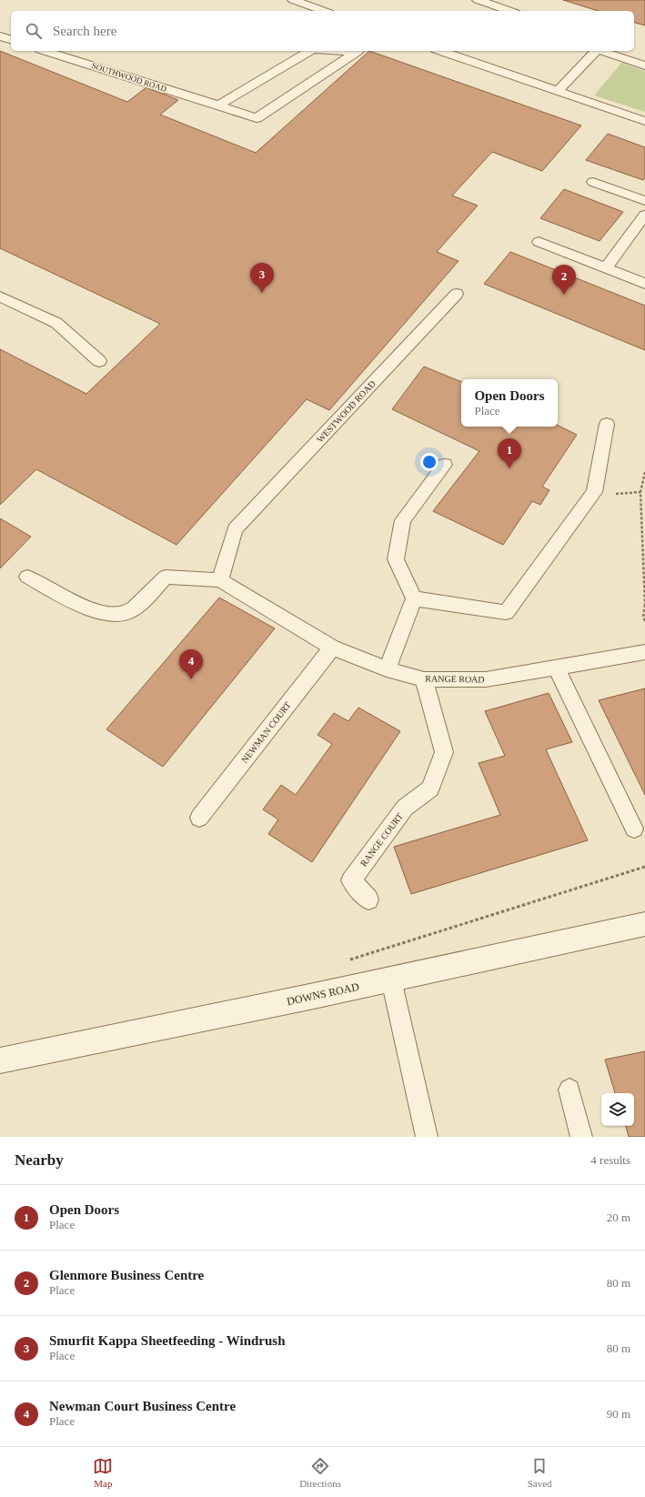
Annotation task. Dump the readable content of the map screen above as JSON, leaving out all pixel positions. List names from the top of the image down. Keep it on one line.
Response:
{"streets":{"street":["DOWNS ROAD"],"lane":["SOUTHWOOD ROAD","WESTWOOD ROAD","RANGE ROAD","NEWMAN COURT","RANGE COURT"]},"crossings":[["WESTWOOD ROAD","RANGE ROAD"],["RANGE ROAD","NEWMAN COURT"],["RANGE ROAD","RANGE COURT"]],"page":{"search":"Search here","pins":["3","2","1","4"],"popup":["Open Doors","Place"],"heading":["Nearby","4 results"],"list":[{"mark":"1","name":"Open Doors","note":"Place","value":"20 m"},{"mark":"2","name":"Glenmore Business Centre","note":"Place","value":"80 m"},{"mark":"3","name":"Smurfit Kappa Sheetfeeding - Windrush","note":"Place","value":"80 m"},{"mark":"4","name":"Newman Court Business Centre","note":"Place","value":"90 m"}],"nav":["Map","Directions","Saved"]}}
